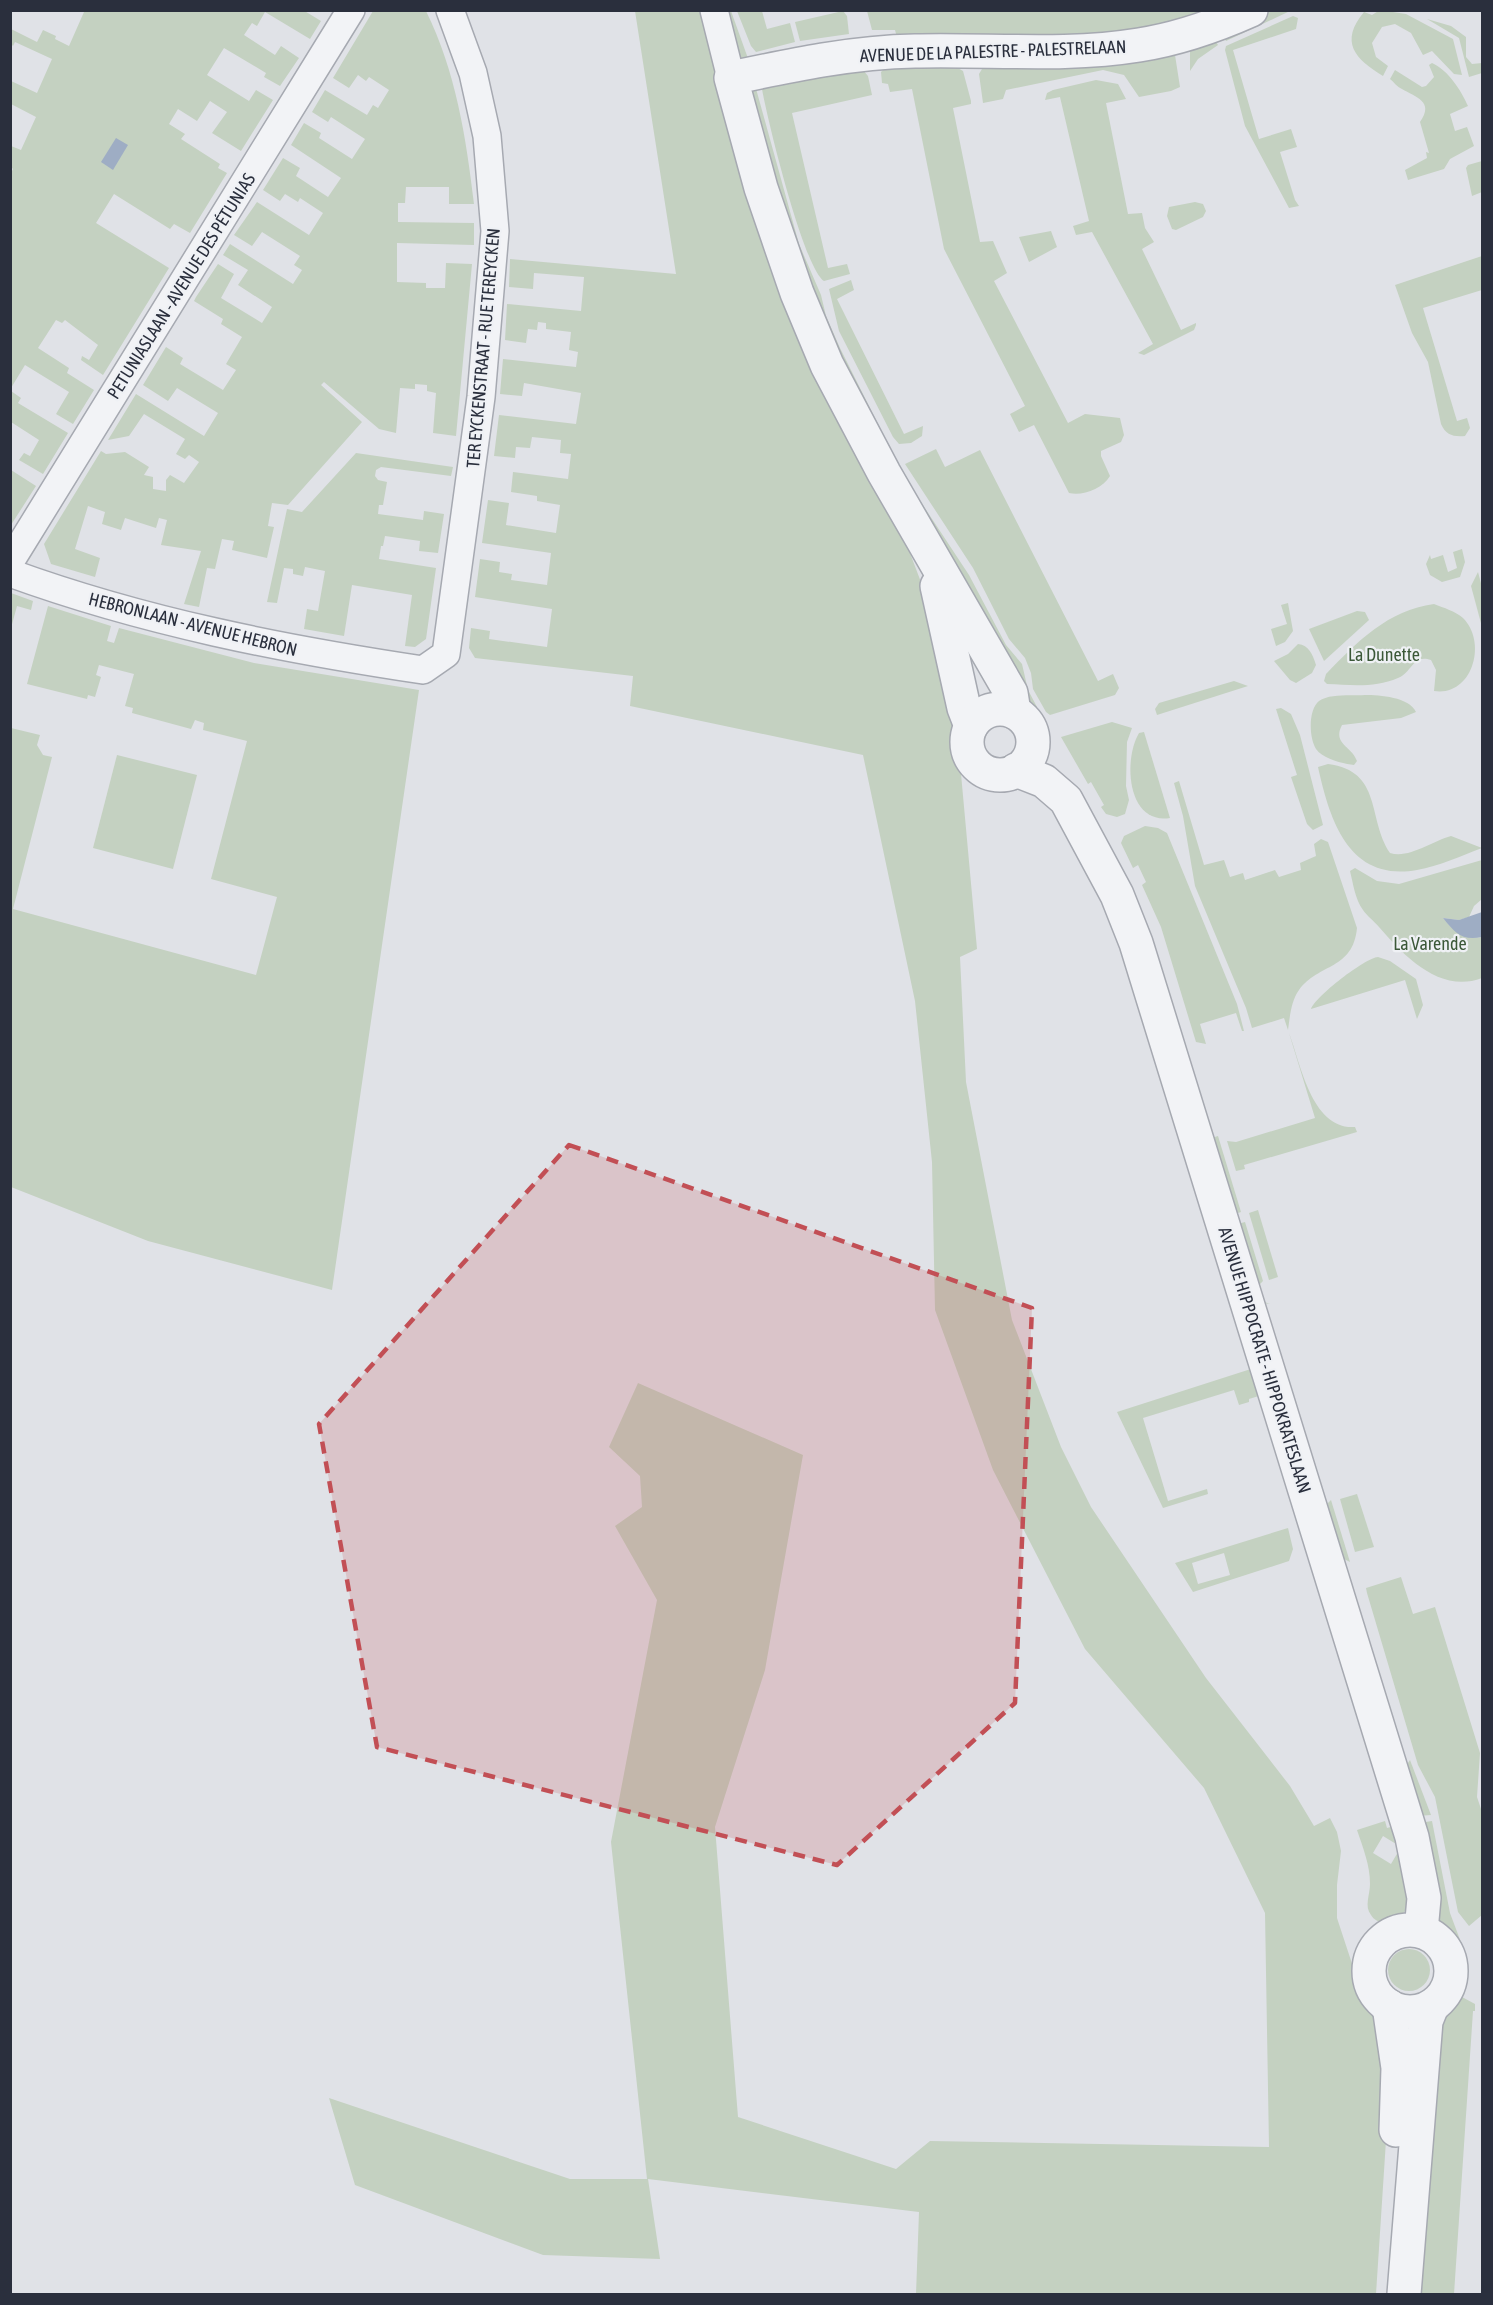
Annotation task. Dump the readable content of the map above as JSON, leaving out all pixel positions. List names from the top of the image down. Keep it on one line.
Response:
{"streets":{"street":["AVENUE DE LA PALESTRE - PALESTRELAAN","PETUNIASLAAN - AVENUE DES PÉTUNIAS","TER EYCKENSTRAAT - RUE TEREYCKEN","HEBRONLAAN - AVENUE HEBRON","AVENUE HIPPOCRATE - HIPPOKRATESLAAN"]},"crossings":[["AVENUE DE LA PALESTRE - PALESTRELAAN","AVENUE HIPPOCRATE - HIPPOKRATESLAAN"],["TER EYCKENSTRAAT - RUE TEREYCKEN","HEBRONLAAN - AVENUE HEBRON"]],"parks":["La Dunette","La Varende"]}
